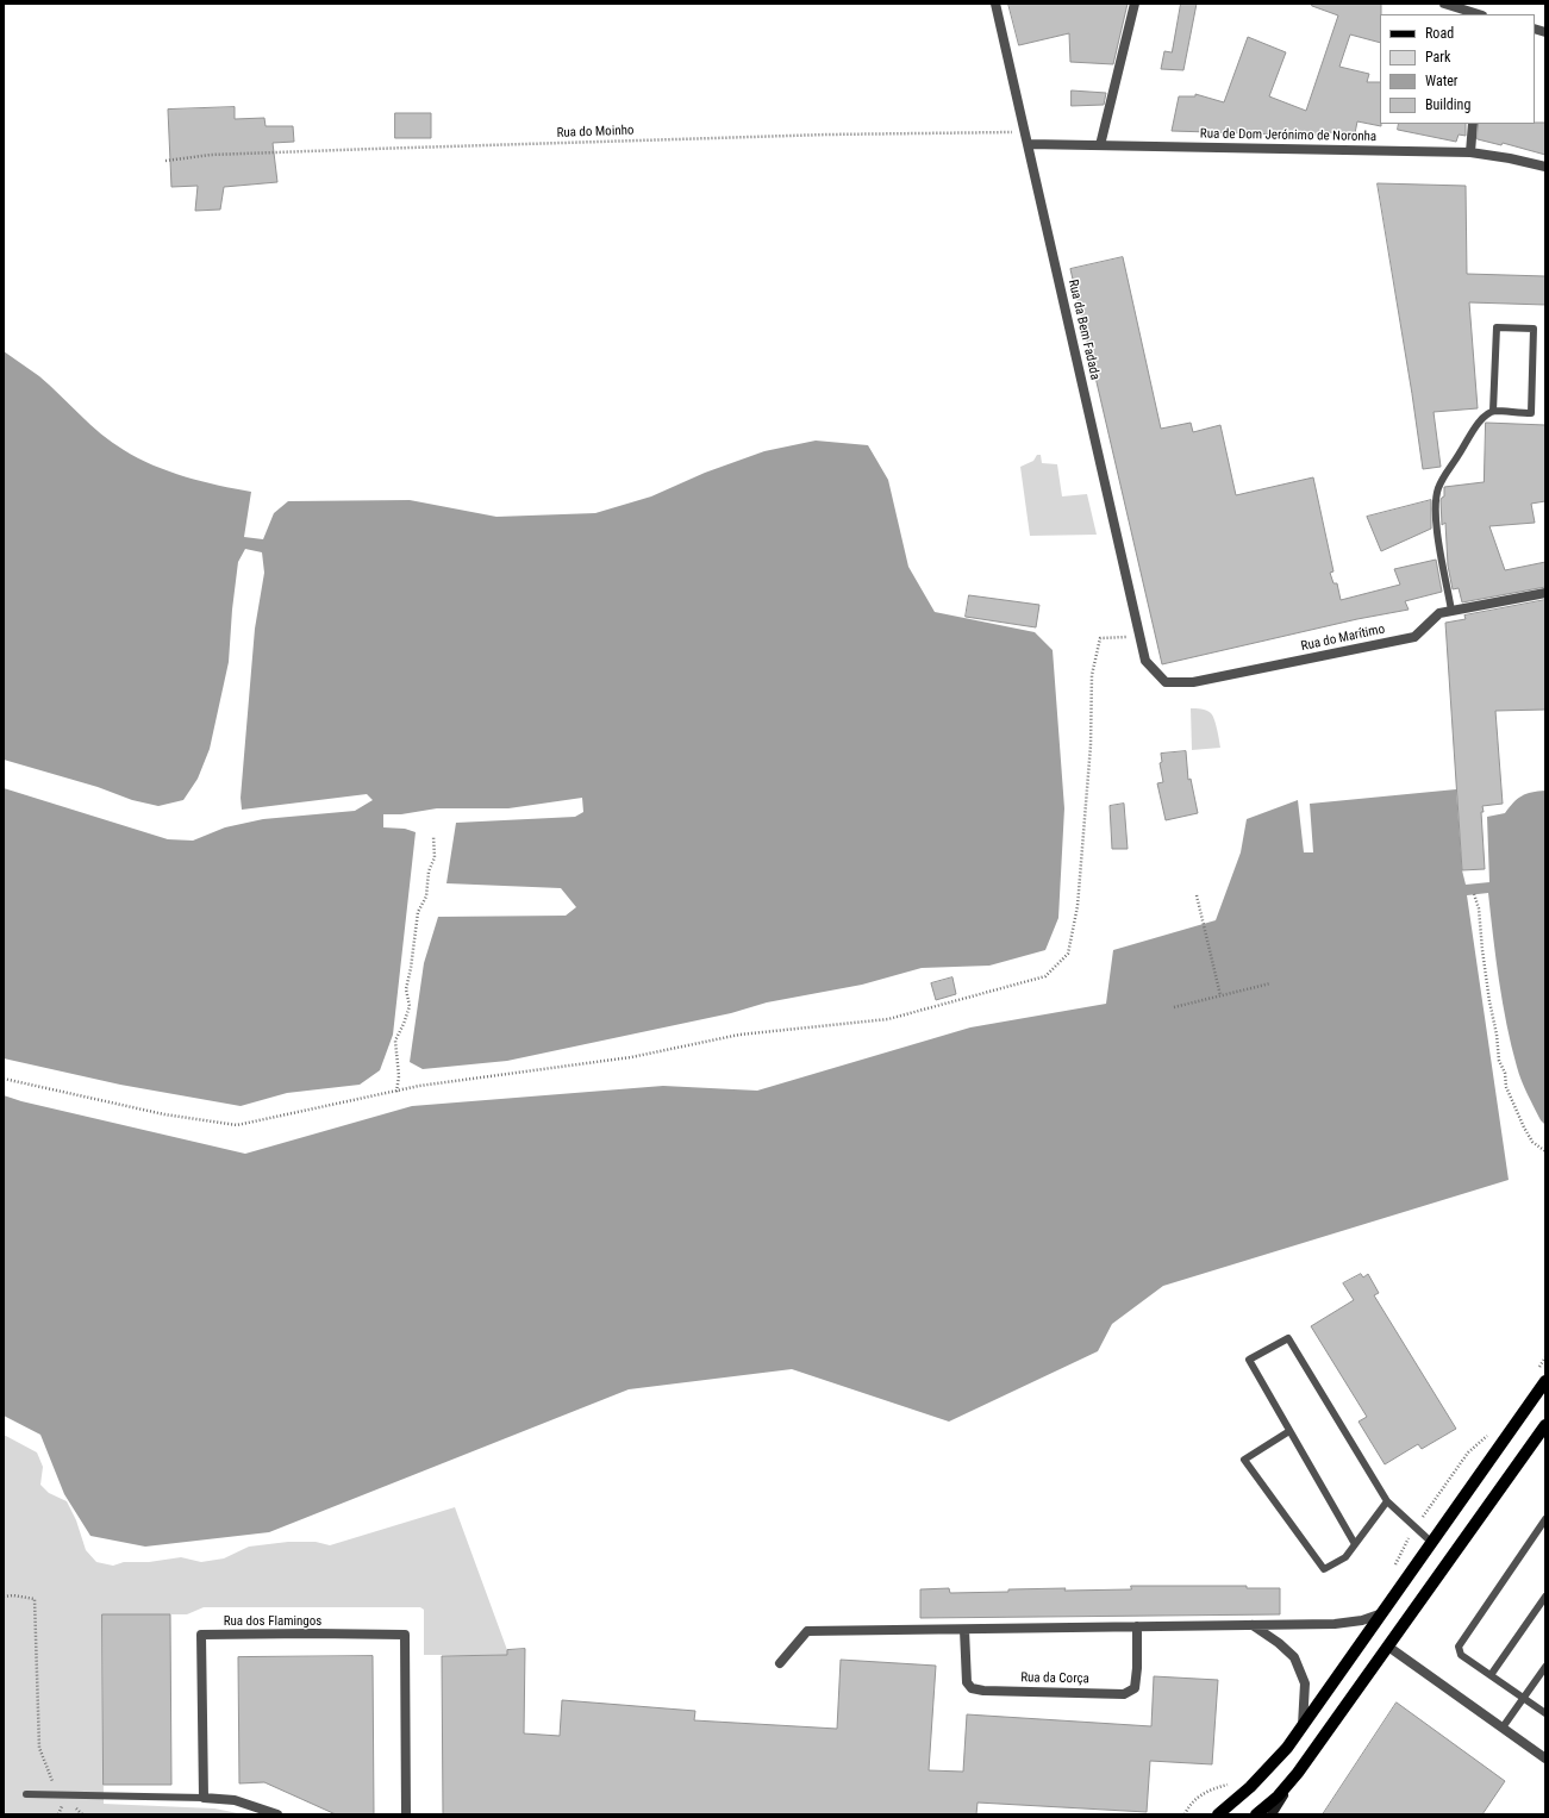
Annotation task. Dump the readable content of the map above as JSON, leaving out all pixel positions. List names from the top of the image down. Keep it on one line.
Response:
{"streets":{"street":["Rua de Dom Jerónimo de Noronha","Rua da Bem Fadada","Rua do Marítimo","Rua dos Flamingos","Rua da Corça"],"path":["Rua do Moinho"]},"crossings":[["Rua do Moinho","Rua da Bem Fadada"],["Rua de Dom Jerónimo de Noronha","Rua da Bem Fadada"],["Rua da Bem Fadada","Rua do Marítimo"]],"legend":["Road","Park","Water","Building"]}
